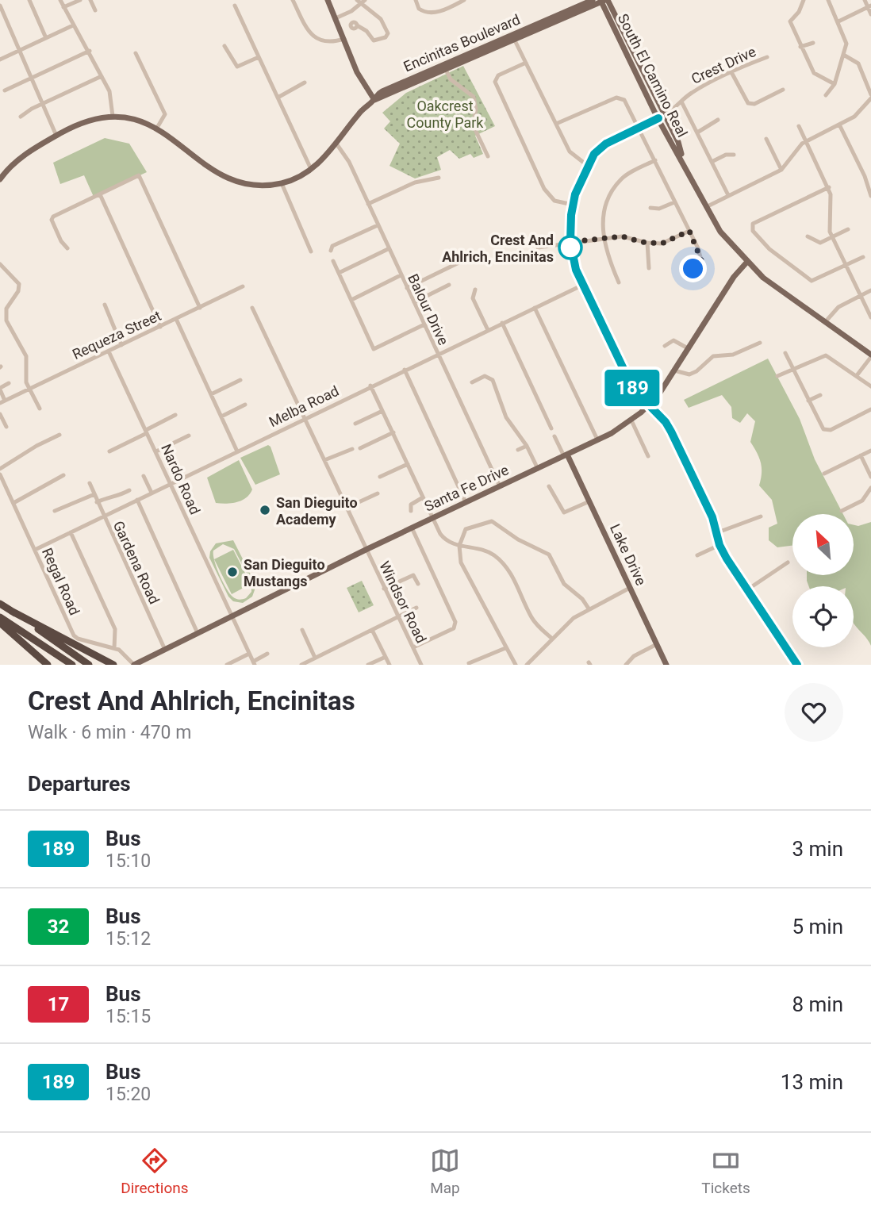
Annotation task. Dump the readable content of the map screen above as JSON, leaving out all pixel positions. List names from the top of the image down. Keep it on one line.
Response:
{"streets":{"main road":["Encinitas Boulevard","South El Camino Real","Santa Fe Drive","Lake Drive"],"street":["Crest Drive","Balour Drive","Requeza Street","Melba Road","Nardo Road","Gardena Road","Regal Road","Windsor Road"]},"crossings":[["Encinitas Boulevard","South El Camino Real"],["Encinitas Boulevard","Balour Drive"],["Crest Drive","South El Camino Real"],["South El Camino Real","Santa Fe Drive"],["Balour Drive","Melba Road"],["Balour Drive","Santa Fe Drive"],["Requeza Street","Nardo Road"],["Melba Road","Nardo Road"],["Melba Road","Gardena Road"],["Melba Road","Regal Road"],["Melba Road","Windsor Road"],["Nardo Road","Santa Fe Drive"],["Santa Fe Drive","Lake Drive"],["Santa Fe Drive","Gardena Road"],["Santa Fe Drive","Regal Road"],["Santa Fe Drive","Windsor Road"]],"parks":["Oakcrest County Park"],"places":["Crest And Ahlrich, Encinitas","San Dieguito Academy","San Dieguito Mustangs"],"lines":["bus line 189"],"north":"top left","page":{"on_map":"189","heading":[["Crest And Ahlrich, Encinitas","Walk · 6 min · 470 m"],"Departures"],"list":[{"mark":"189","name":"Bus","note":"15:10","value":"3 min"},{"mark":"32","name":"Bus","note":"15:12","value":"5 min"},{"mark":"17","name":"Bus","note":"15:15","value":"8 min"},{"mark":"189","name":"Bus","note":"15:20","value":"13 min"}],"tabs":["Directions","Map","Tickets"]}}
